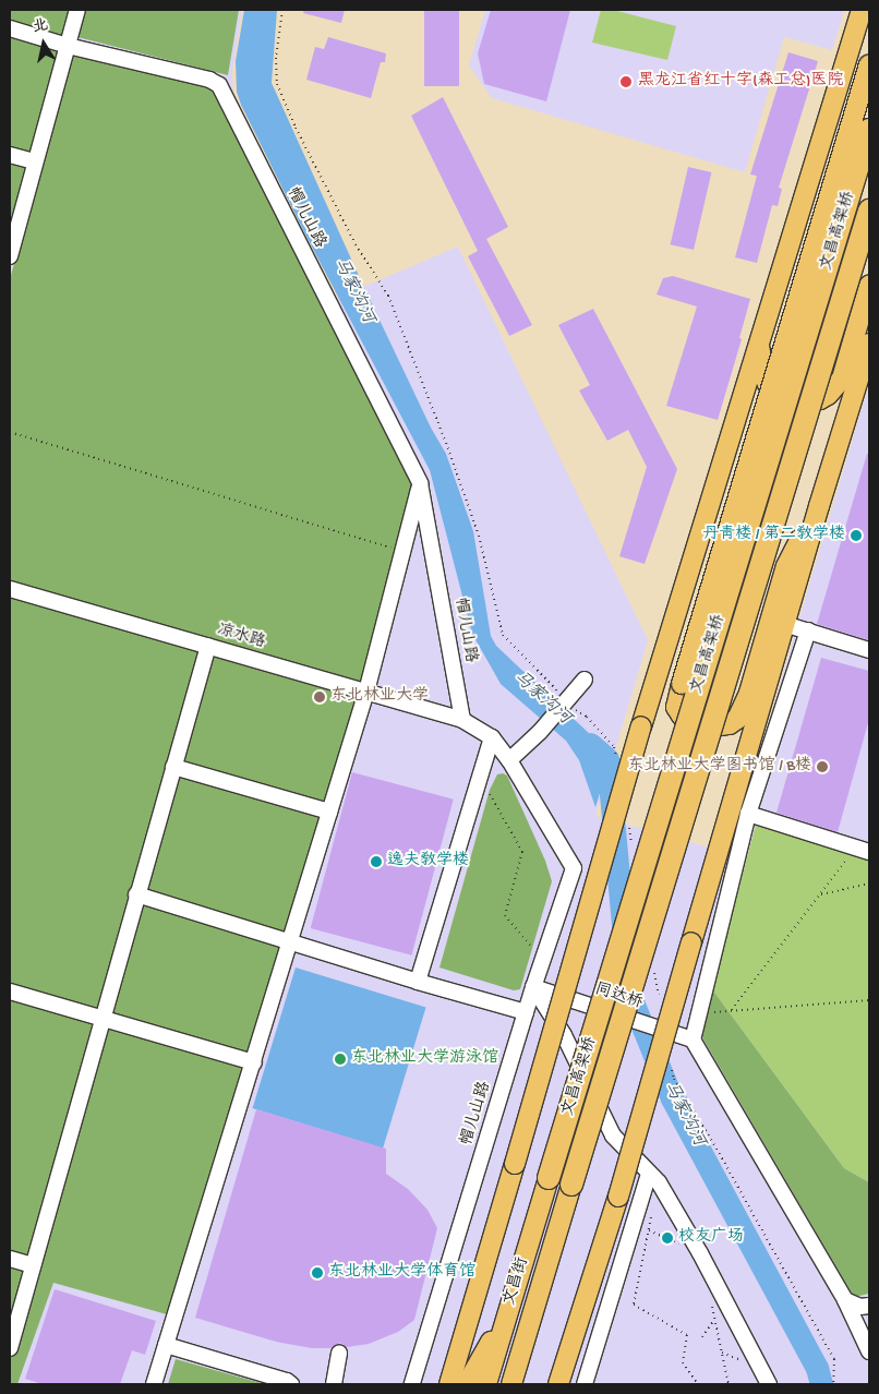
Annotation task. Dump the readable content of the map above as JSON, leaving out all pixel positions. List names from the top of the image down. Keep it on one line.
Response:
{"streets":{"highway":["文昌高架桥"],"main road":["文昌街"],"street":["帽儿山路","凉水路","同达桥"]},"crossings":[["帽儿山路","凉水路"],["帽儿山路","同达桥"],["文昌高架桥","文昌街"]],"water":["马家沟河"],"places":["黑龙江省红十字(森工总)医院","丹青楼 / 第二教学楼","东北林业大学","东北林业大学图书馆 / B楼","逸夫教学楼","东北林业大学游泳馆","校友广场","东北林业大学体育馆"],"north":"top"}
